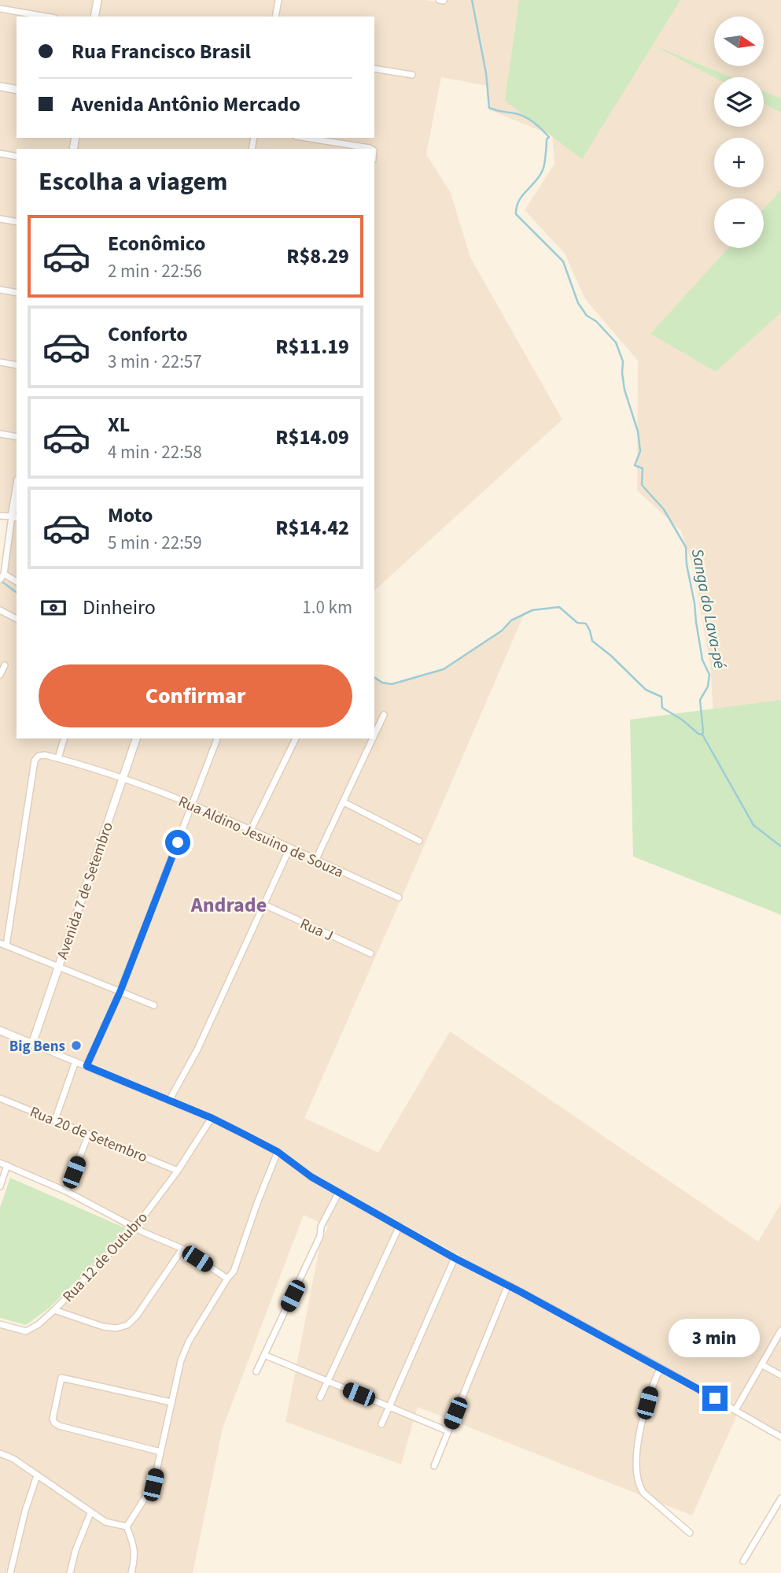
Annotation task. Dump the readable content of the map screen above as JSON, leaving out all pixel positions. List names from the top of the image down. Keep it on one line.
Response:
{"streets":{"street":["Rua Aldino Jesuino de Souza","Avenida 7 de Setembro","Rua J","Rua 20 de Setembro","Rua 12 de Outubro"]},"crossings":[["Rua Aldino Jesuino de Souza","Avenida 7 de Setembro"],["Rua 20 de Setembro","Rua 12 de Outubro"]],"districts":["Andrade"],"water":["Sanga do Lava-pé"],"places":["Big Bens"],"north":"right","page":{"map_buttons":["+","−"],"banner":["Rua Francisco Brasil","Avenida Antônio Mercado"],"heading":"Escolha a viagem","list":[{"name":"Econômico","note":"2 min · 22:56","value":"R$8.29"},{"name":"Conforto","note":"3 min · 22:57","value":"R$11.19"},{"name":"XL","note":"4 min · 22:58","value":"R$14.09"},{"name":"Moto","note":"5 min · 22:59","value":"R$14.42"}],"pay":["Dinheiro","1.0 km"],"buttons":"Confirmar","bubble":"3 min"}}
